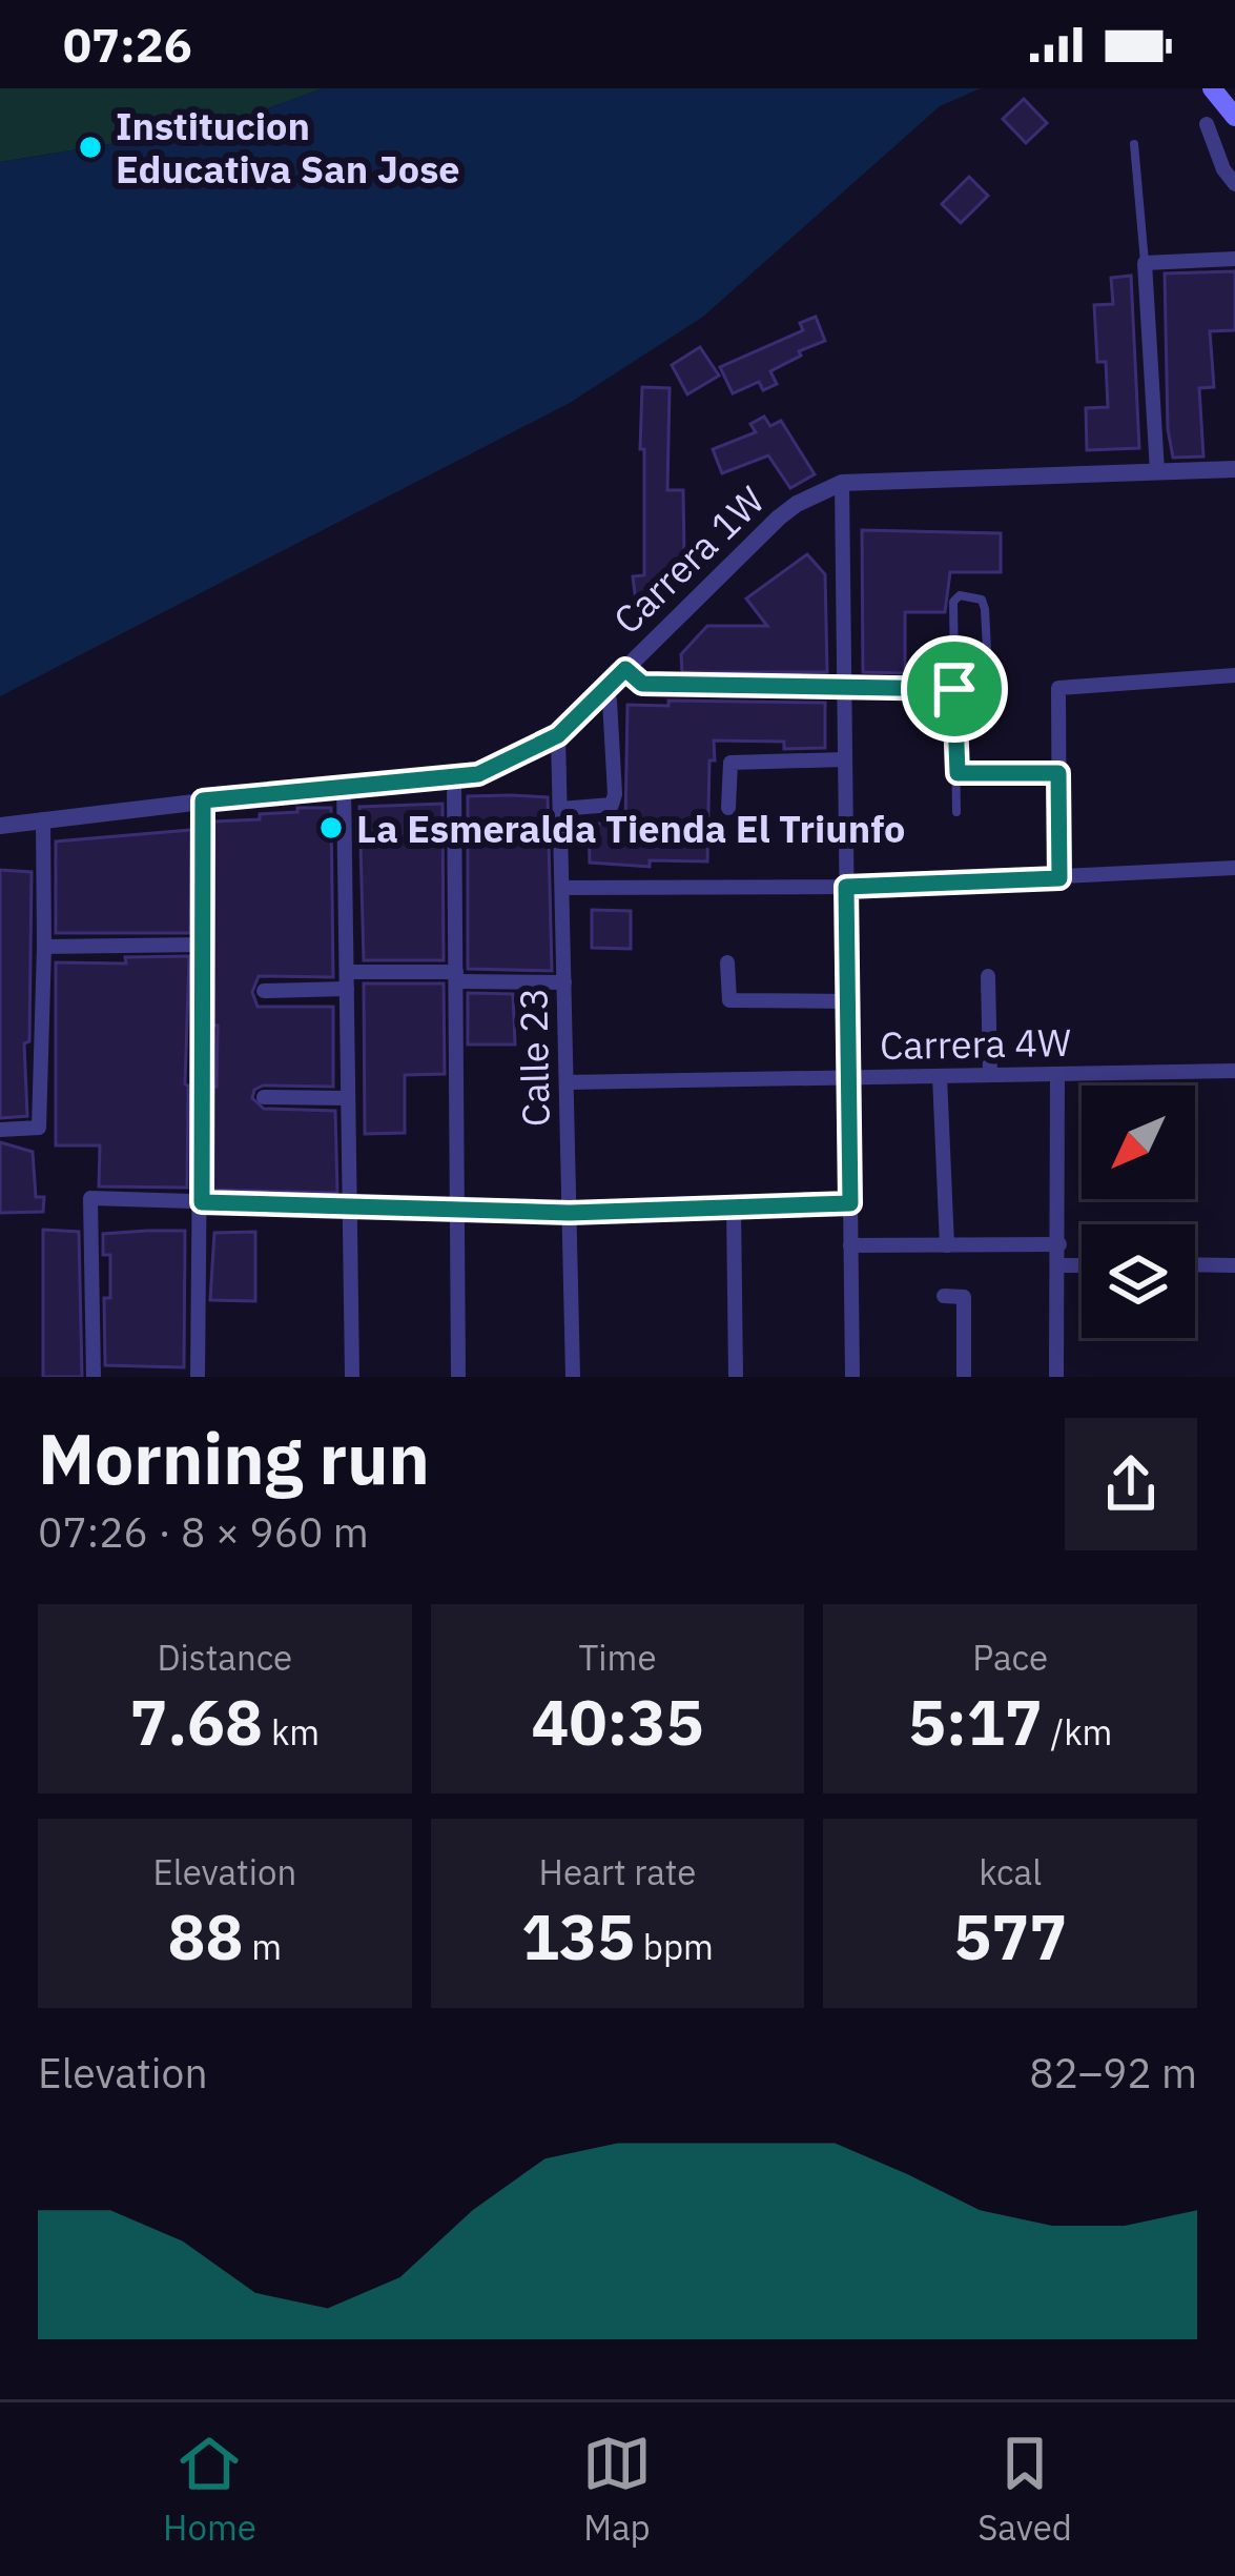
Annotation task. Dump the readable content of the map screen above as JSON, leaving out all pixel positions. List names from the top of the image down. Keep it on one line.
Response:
{"streets":{"street":["Carrera 1W","Carrera 4W","Calle 23"]},"crossings":[["Carrera 1W","Calle 23"],["Carrera 4W","Calle 23"]],"places":["Institucion Educativa San Jose","La Esmeralda Tienda El Triunfo"],"north":"bottom left","page":{"status":"07:26","heading":["Morning run","07:26 · 8 × 960 m"],"stats":[["Distance","7.68 km"],["Time","40:35"],["Pace","5:17 /km"],["Elevation","88 m"],["Heart rate","135 bpm"],["kcal","577"]],"chart":["Elevation","82–92 m"],"tabs":["Home","Map","Saved"]}}
